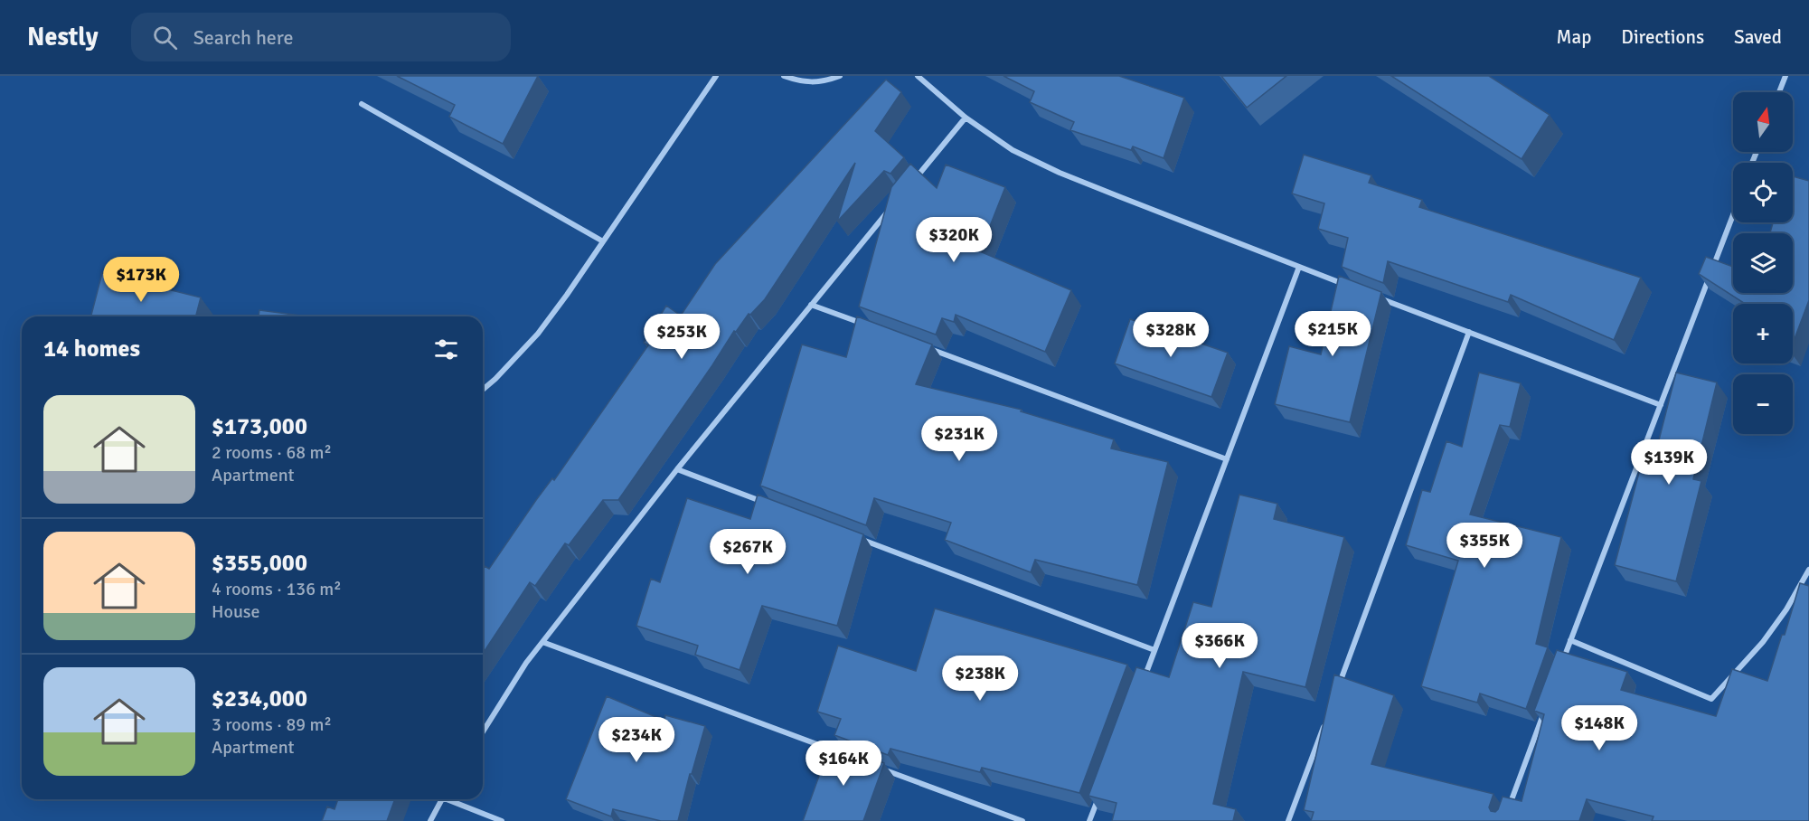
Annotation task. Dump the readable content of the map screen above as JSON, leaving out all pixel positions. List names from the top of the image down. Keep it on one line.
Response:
{"north":"top","page":{"header":"Nestly","search":"Search here","nav":["Map","Directions","Saved"],"map_buttons":["+","−"],"price":["$320K","$173K","$215K","$328K","$253K","$231K","$139K","$355K","$267K","$366K","$238K","$148K","$234K","$164K"],"heading":"14 homes","list":[{"name":"$173,000","note":"2 rooms · 68 m² · Apartment"},{"name":"$355,000","note":"4 rooms · 136 m² · House"},{"name":"$234,000","note":"3 rooms · 89 m² · Apartment"}]}}
